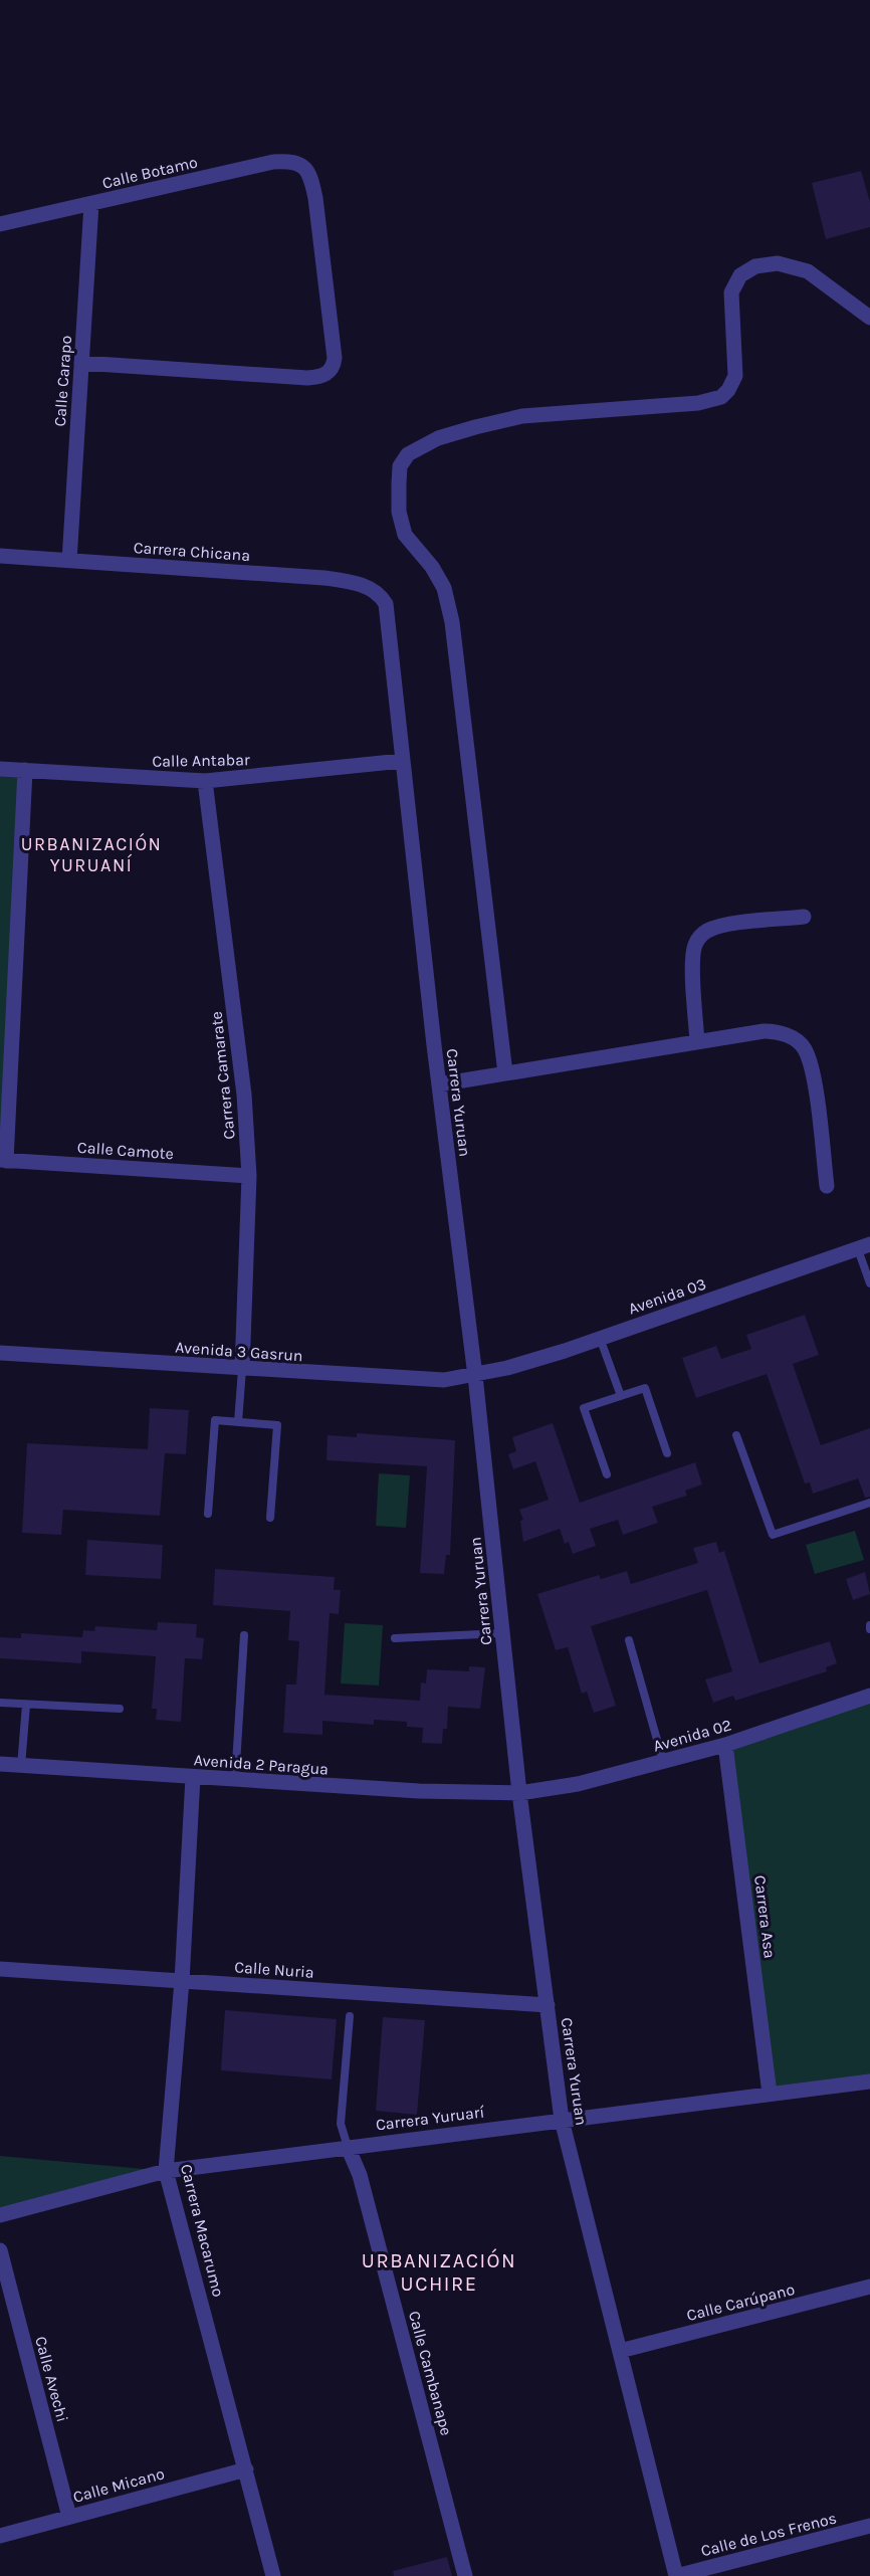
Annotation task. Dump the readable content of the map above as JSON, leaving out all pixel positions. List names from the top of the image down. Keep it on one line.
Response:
{"streets":{"street":["Calle Botamo","Calle Carapo","Carrera Chicana","Calle Antabar","Carrera Camarate","Carrera Yuruan","Calle Camote","Avenida 03","Avenida 3 Gasrun","Avenida 02","Avenida 2 Paragua","Carrera Asa","Calle Nuria","Carrera Yuruarí","Carrera Macarumo","Calle Carúpano","Calle Cambanape","Calle Avechi","Calle Micano","Calle de Los Frenos"]},"crossings":[["Calle Botamo","Calle Carapo"],["Calle Carapo","Carrera Chicana"],["Carrera Chicana","Carrera Yuruan"],["Calle Antabar","Carrera Camarate"],["Calle Antabar","Carrera Yuruan"],["Carrera Camarate","Calle Camote"],["Carrera Camarate","Avenida 3 Gasrun"],["Carrera Yuruan","Avenida 03"],["Carrera Yuruan","Avenida 3 Gasrun"],["Carrera Yuruan","Avenida 02"],["Carrera Yuruan","Avenida 2 Paragua"],["Carrera Yuruan","Calle Nuria"],["Carrera Yuruan","Carrera Yuruarí"],["Carrera Yuruan","Calle Carúpano"],["Carrera Yuruan","Calle de Los Frenos"],["Avenida 03","Avenida 3 Gasrun"],["Avenida 02","Avenida 2 Paragua"],["Avenida 02","Carrera Asa"],["Avenida 2 Paragua","Carrera Macarumo"],["Carrera Asa","Carrera Yuruarí"],["Calle Nuria","Carrera Macarumo"],["Carrera Yuruarí","Carrera Macarumo"],["Carrera Yuruarí","Calle Cambanape"],["Carrera Macarumo","Calle Micano"],["Calle Avechi","Calle Micano"]],"districts":["URBANIZACIÓN YURUANÍ","URBANIZACIÓN UCHIRE"]}
